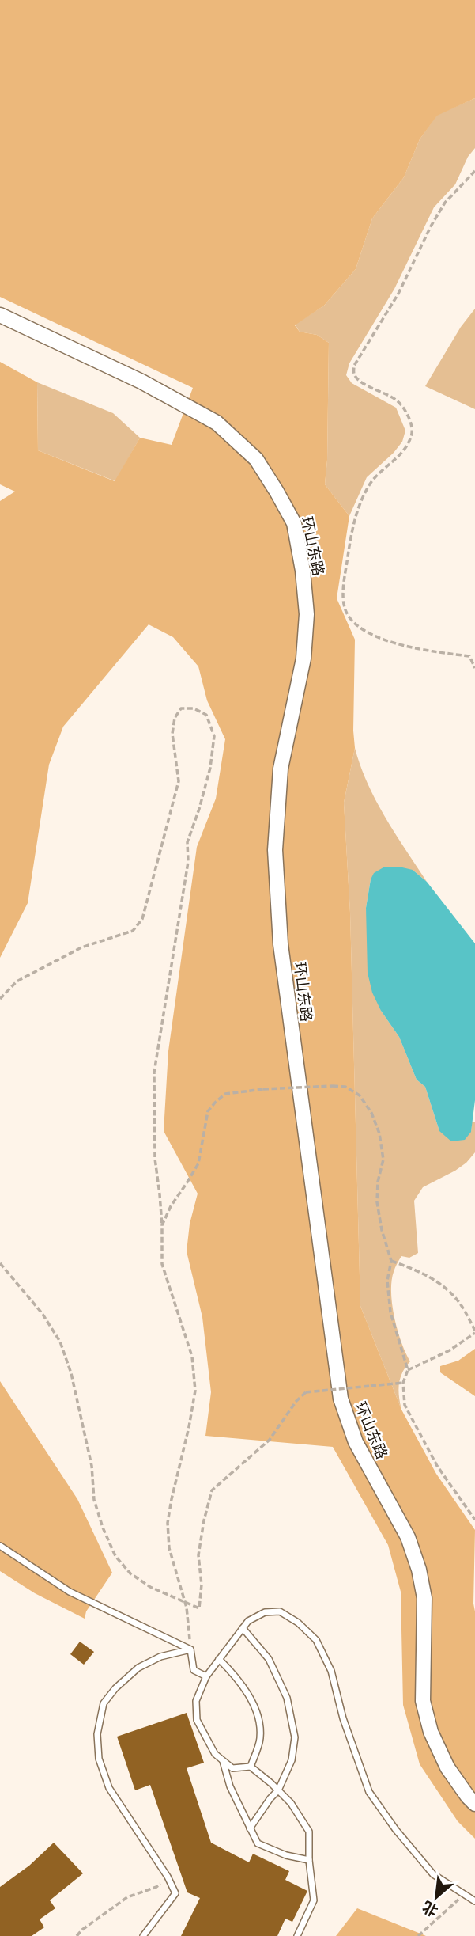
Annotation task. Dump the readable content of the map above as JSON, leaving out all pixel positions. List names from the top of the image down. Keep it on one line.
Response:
{"streets":{"street":["环山东路"]},"north":"bottom left"}
